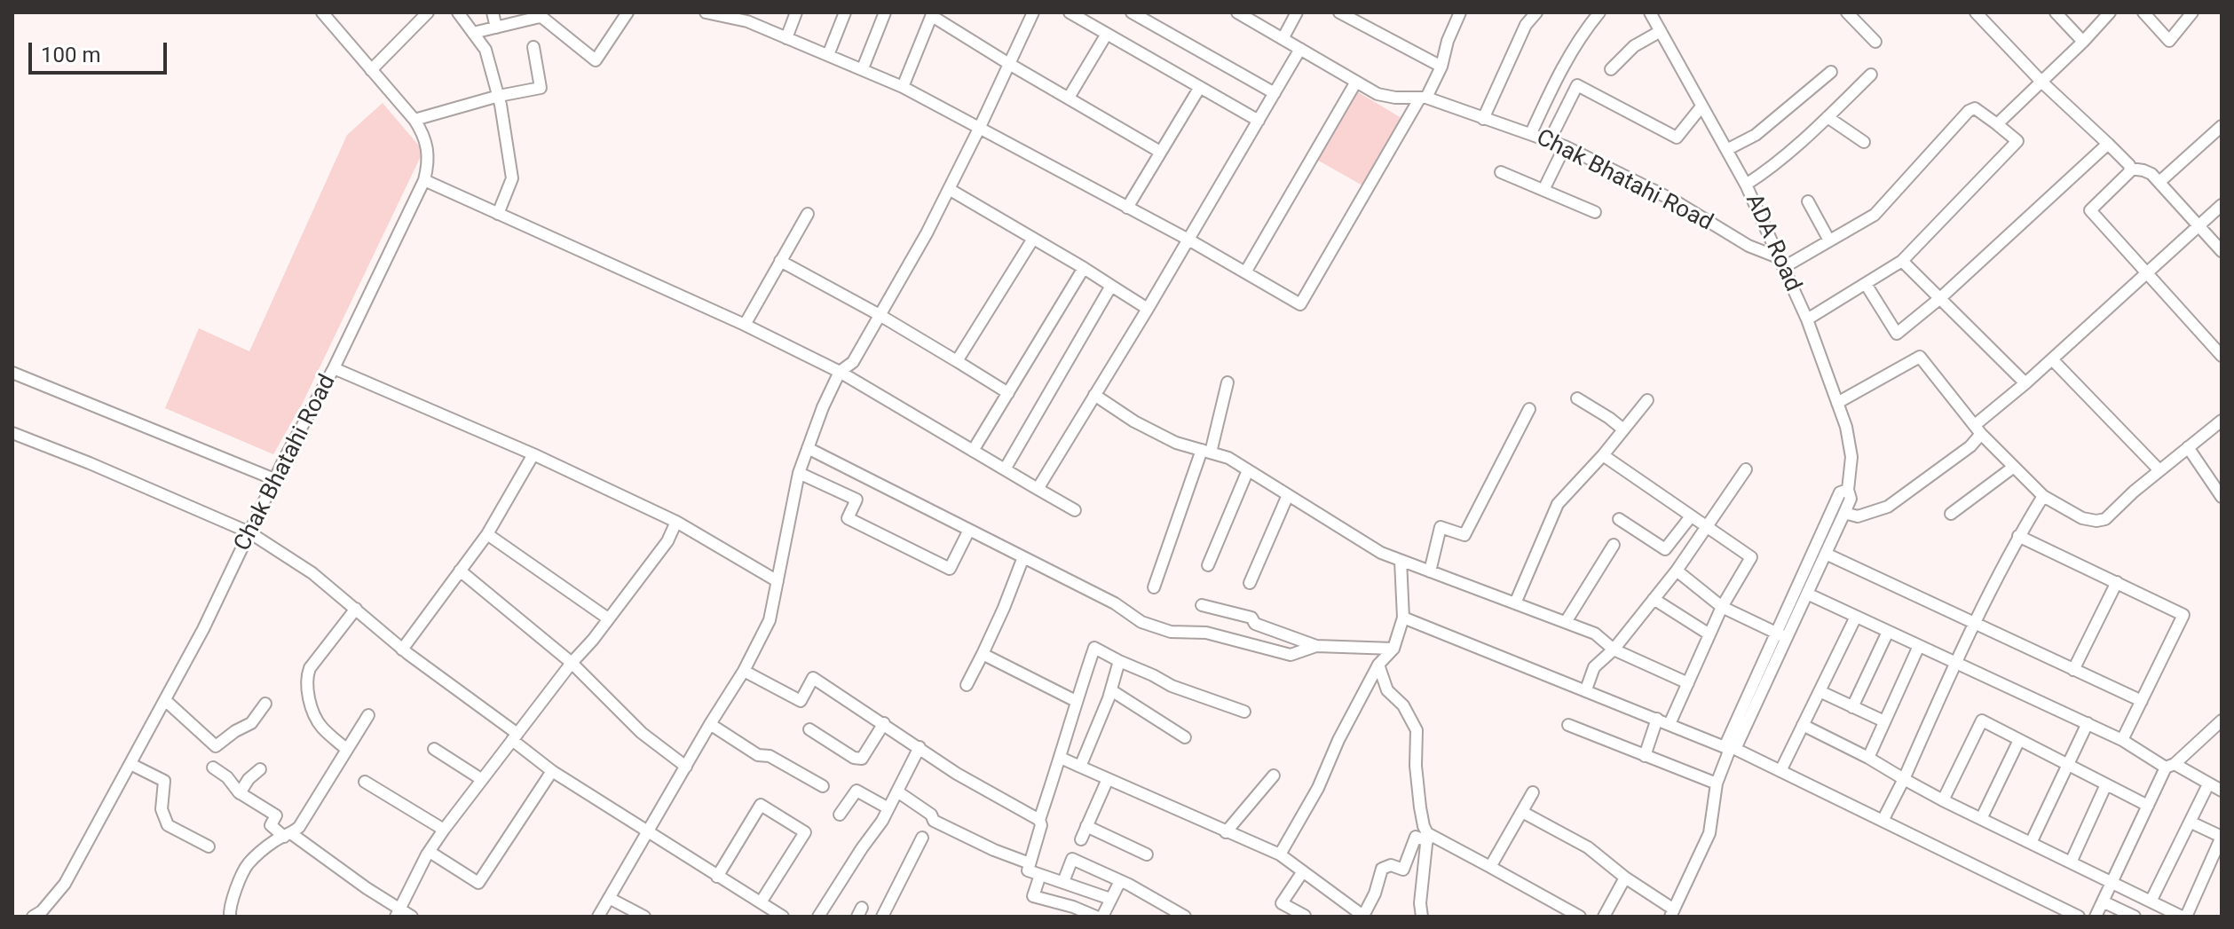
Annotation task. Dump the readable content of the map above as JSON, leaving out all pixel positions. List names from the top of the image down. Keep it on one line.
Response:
{"streets":{"street":["Chak Bhatahi Road","ADA Road"]},"crossings":[["Chak Bhatahi Road","ADA Road"]],"scale_bar":"100 m"}
